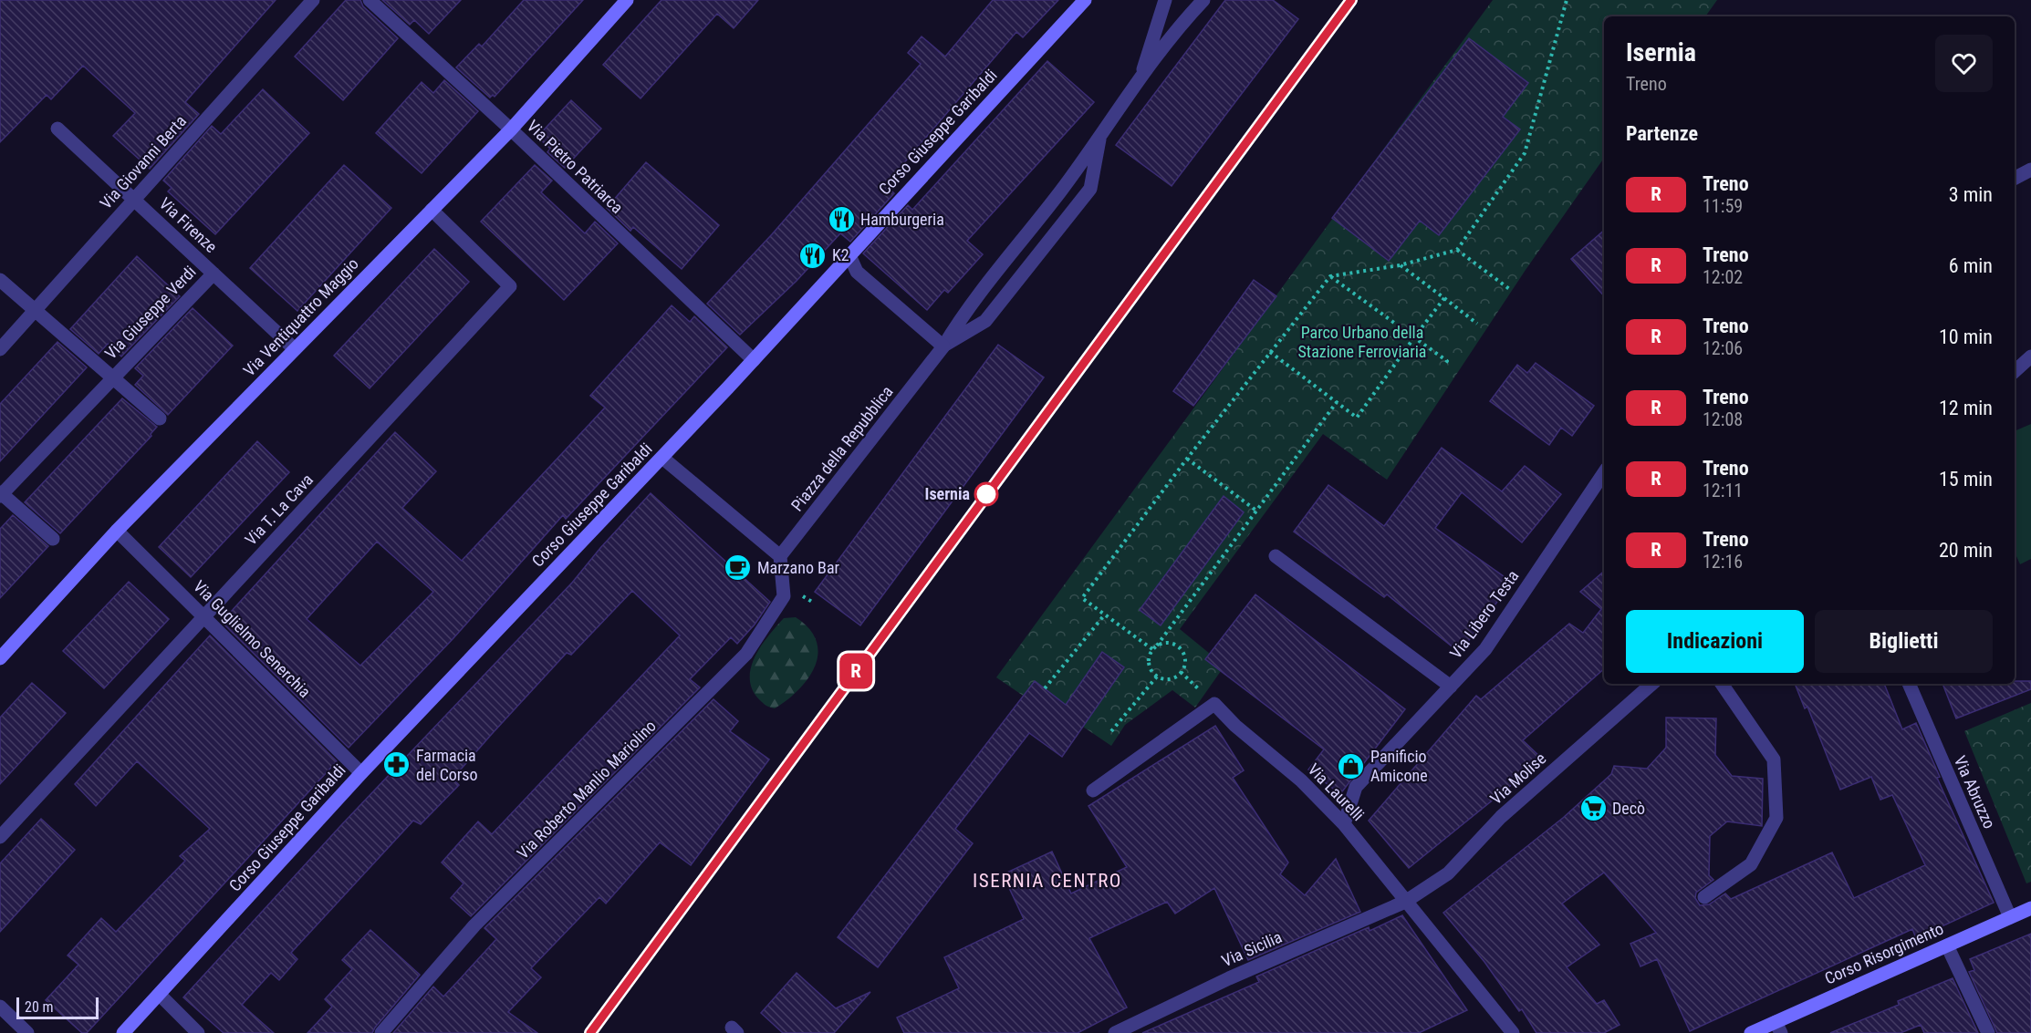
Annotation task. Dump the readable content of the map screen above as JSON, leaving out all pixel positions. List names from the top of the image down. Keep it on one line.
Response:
{"streets":{"main road":["Corso Giuseppe Garibaldi","Via Ventiquattro Maggio","Corso Risorgimento"],"street":["Via Giovanni Berta","Via Pietro Patriarca","Via Firenze","Via Giuseppe Verdi","Piazza della Repubblica","Via T. La Cava","Via Libero Testa","Via Guglielmo Senerchia","Via Molise","Via Roberto Manlio Mariolino","Via Laurelli","Via Abruzzo","Via Sicilia"]},"crossings":[["Corso Giuseppe Garibaldi","Via Pietro Patriarca"],["Corso Giuseppe Garibaldi","Via Guglielmo Senerchia"],["Via Giovanni Berta","Via Firenze"],["Via Giovanni Berta","Via Giuseppe Verdi"],["Via Pietro Patriarca","Via Ventiquattro Maggio"],["Via Firenze","Via Giuseppe Verdi"],["Via Firenze","Via Ventiquattro Maggio"],["Via Ventiquattro Maggio","Via T. La Cava"],["Via Ventiquattro Maggio","Via Guglielmo Senerchia"],["Piazza della Repubblica","Via Roberto Manlio Mariolino"],["Via T. La Cava","Via Guglielmo Senerchia"],["Via Libero Testa","Via Laurelli"],["Via Molise","Via Laurelli"],["Via Molise","Via Sicilia"],["Via Laurelli","Via Sicilia"],["Via Abruzzo","Corso Risorgimento"]],"districts":["ISERNIA CENTRO"],"parks":["Parco Urbano della Stazione Ferroviaria"],"places":{"restaurant":["Hamburgeria","K2"],"other":["Isernia"],"cafe":["Marzano Bar"],"pharmacy":["Farmacia del Corso"],"shop":["Panificio Amicone"],"supermarket":["Decò"]},"scale_bar":"20 m","page":{"on_map":"R","heading":[["Isernia","Treno"],"Partenze"],"list":[{"mark":"R","name":"Treno","note":"11:59","value":"3 min"},{"mark":"R","name":"Treno","note":"12:02","value":"6 min"},{"mark":"R","name":"Treno","note":"12:06","value":"10 min"},{"mark":"R","name":"Treno","note":"12:08","value":"12 min"},{"mark":"R","name":"Treno","note":"12:11","value":"15 min"},{"mark":"R","name":"Treno","note":"12:16","value":"20 min"}],"buttons":["Indicazioni","Biglietti"],"scale":"20 m"}}
